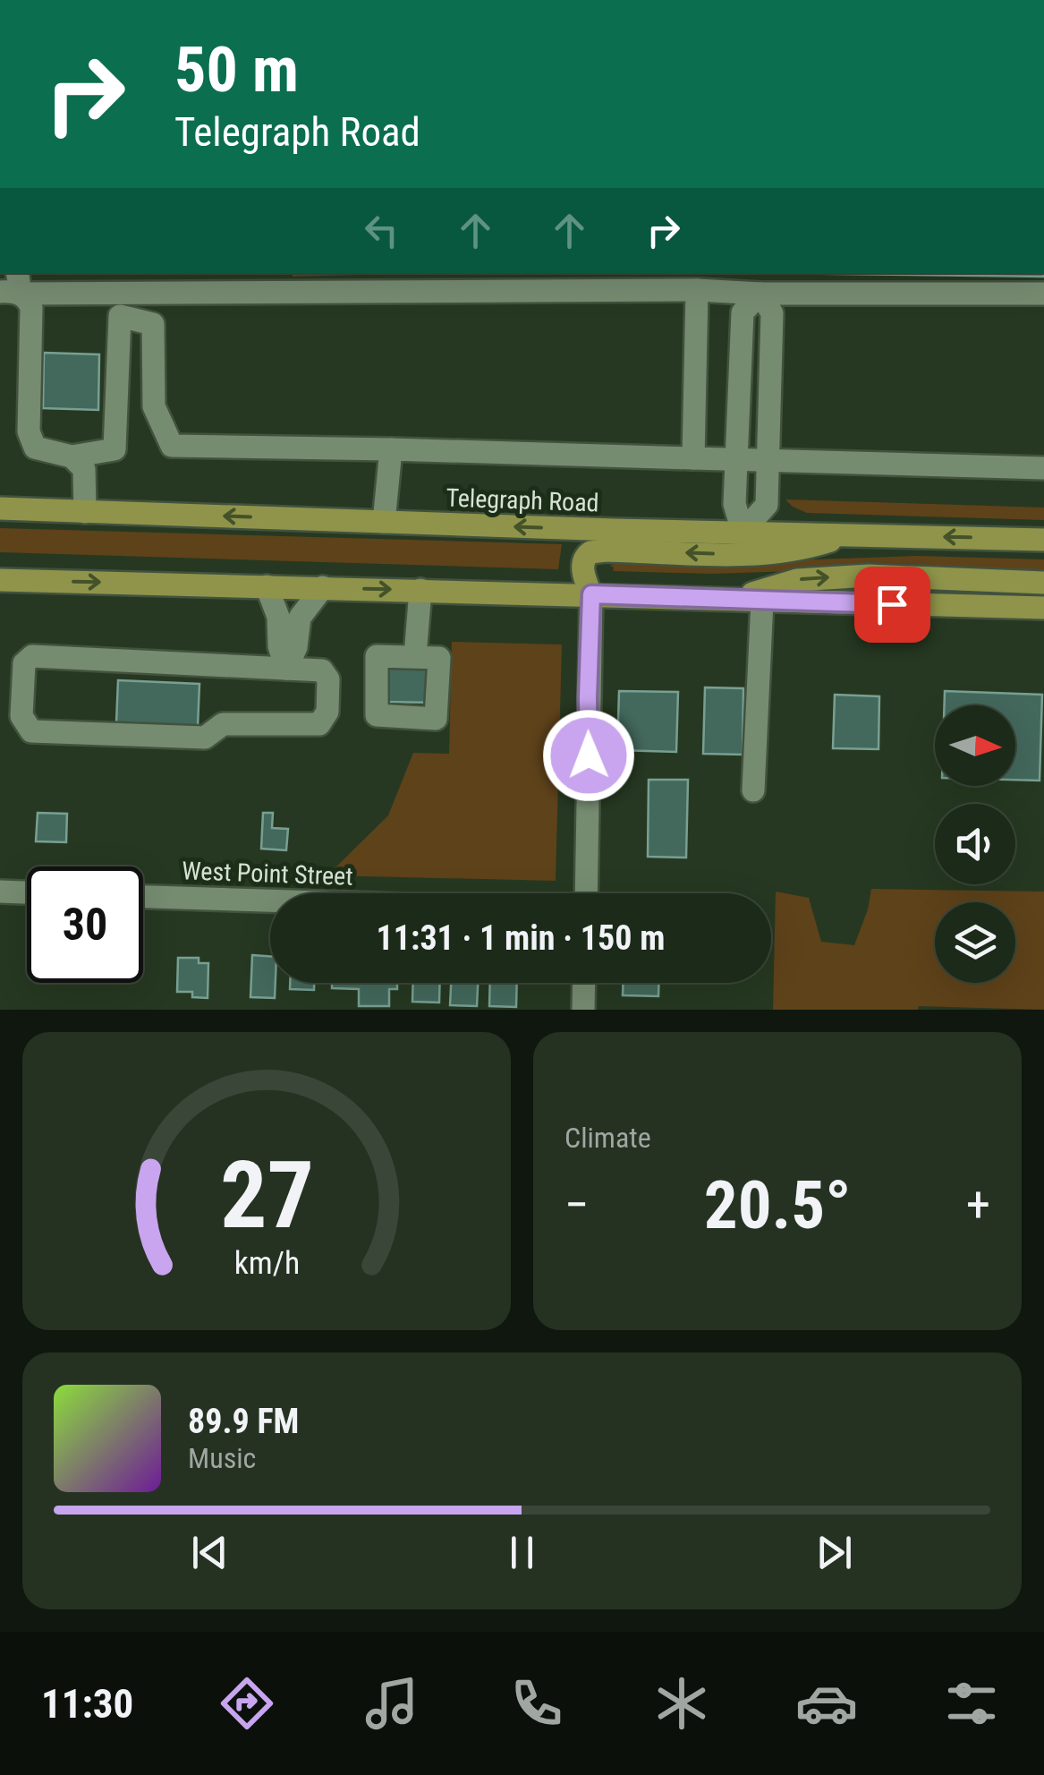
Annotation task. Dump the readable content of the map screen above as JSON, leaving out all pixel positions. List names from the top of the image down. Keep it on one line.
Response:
{"streets":{"main road":["Telegraph Road"],"street":["West Point Street"]},"north":"right","page":{"turn":["50 m","Telegraph Road"],"limit":"30","trip":"11:31 · 1 min · 150 m","tile":"Climate","heat":["−","20.5°","+"],"song":["89.9 FM","Music"],"tabs":"11:30","gauge":["27","km/h"]}}
